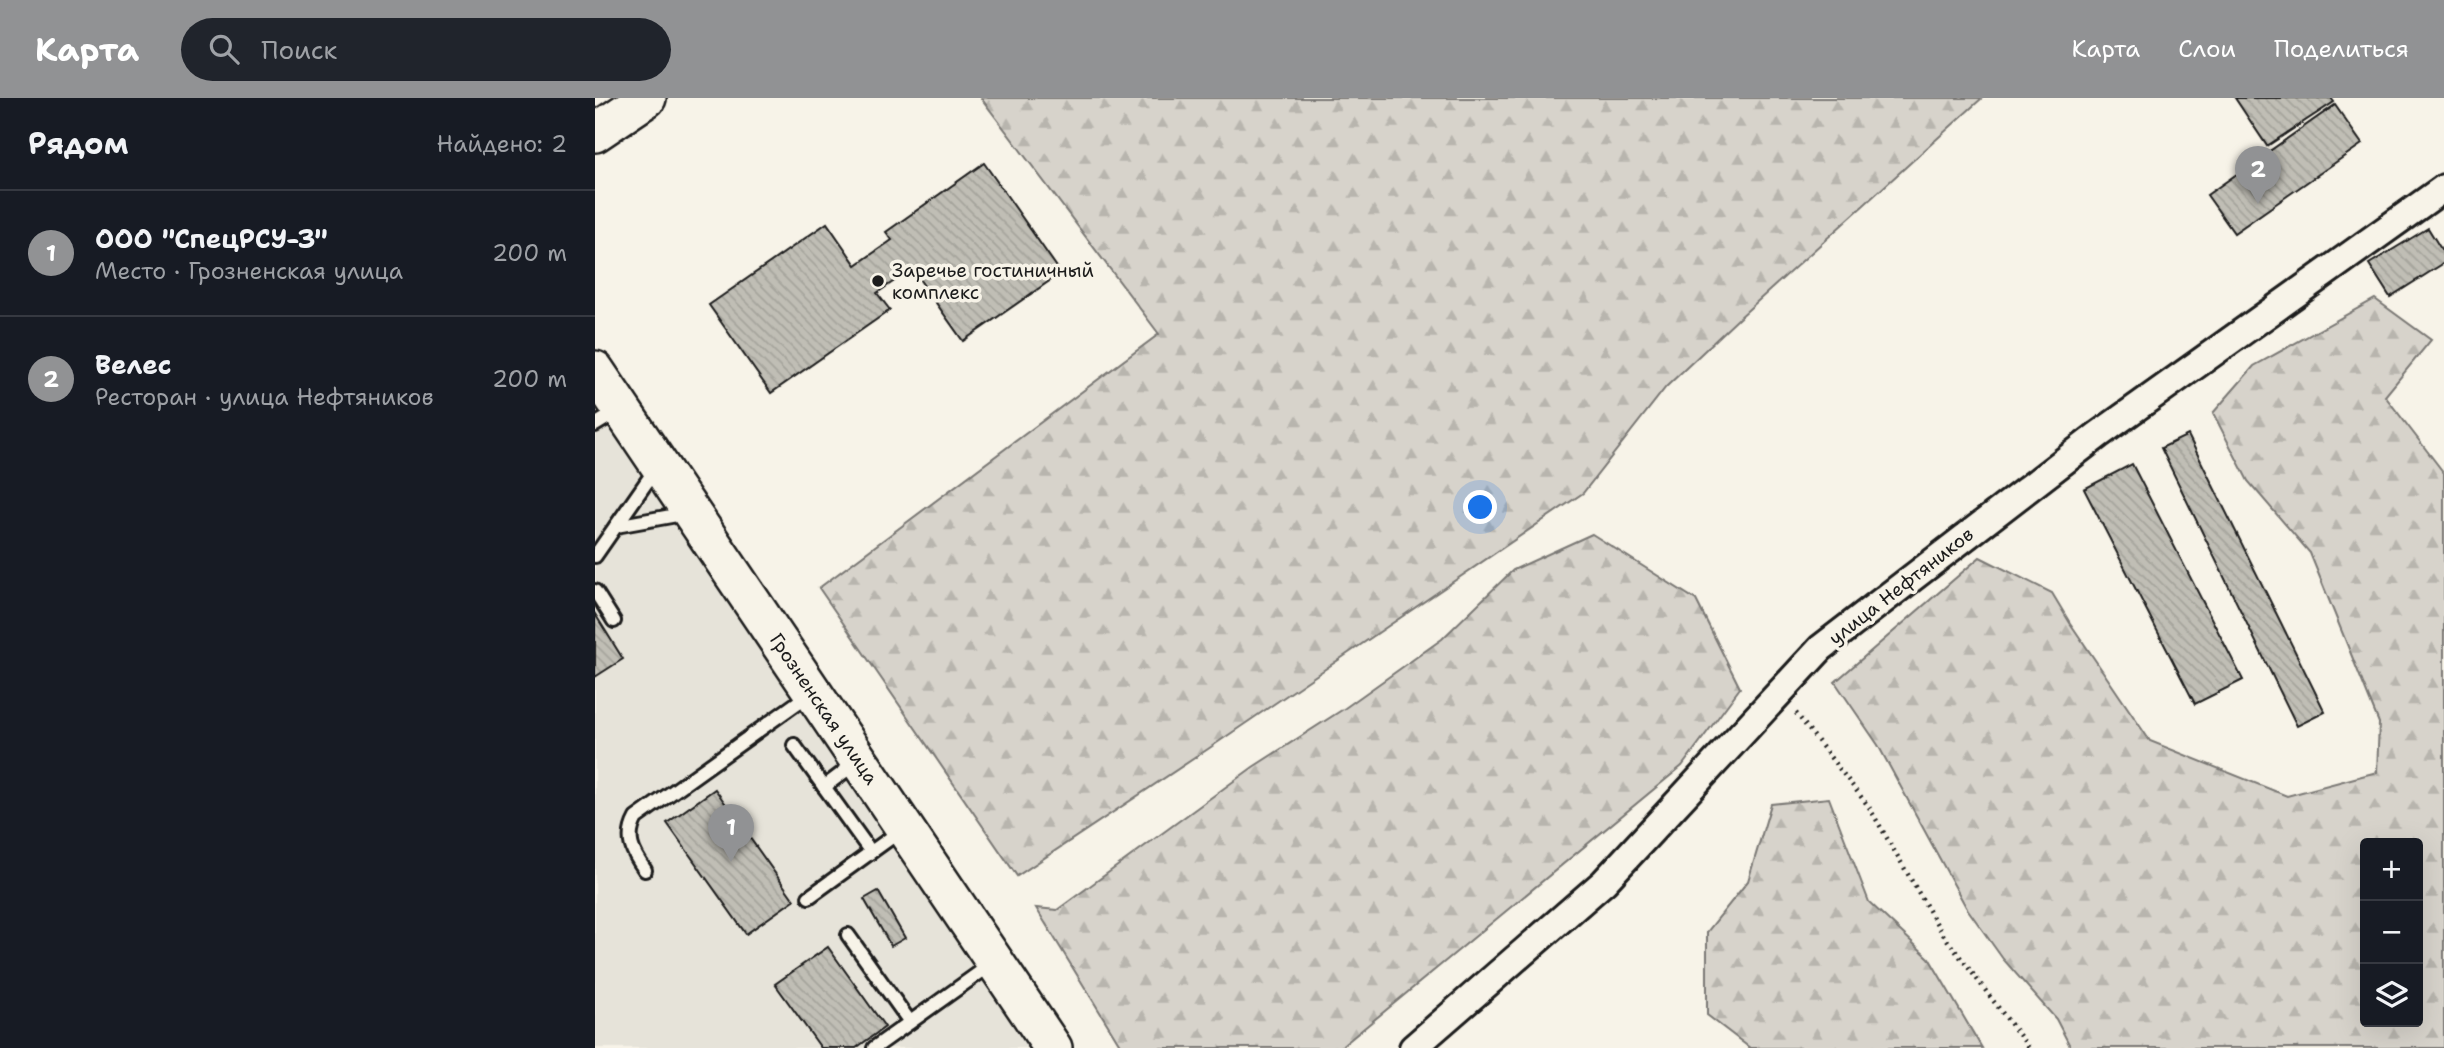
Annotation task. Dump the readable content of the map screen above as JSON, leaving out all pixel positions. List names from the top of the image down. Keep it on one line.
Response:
{"streets":{"main road":["Грозненская улица"],"street":["улица Нефтяников"]},"places":["Заречье гостиничный комплекс"],"page":{"header":"Карта","search":"Поиск","nav":["Карта","Слои","Поделиться"],"heading":["Рядом","Найдено: 2"],"pins":["2","1"],"list":[{"mark":"1","name":"ООО \"СпецРСУ-3\"","note":"Место · Грозненская улица","value":"200 m"},{"mark":"2","name":"Велес","note":"Ресторан · улица Нефтяников","value":"200 m"}],"map_buttons":["+","−"]}}
